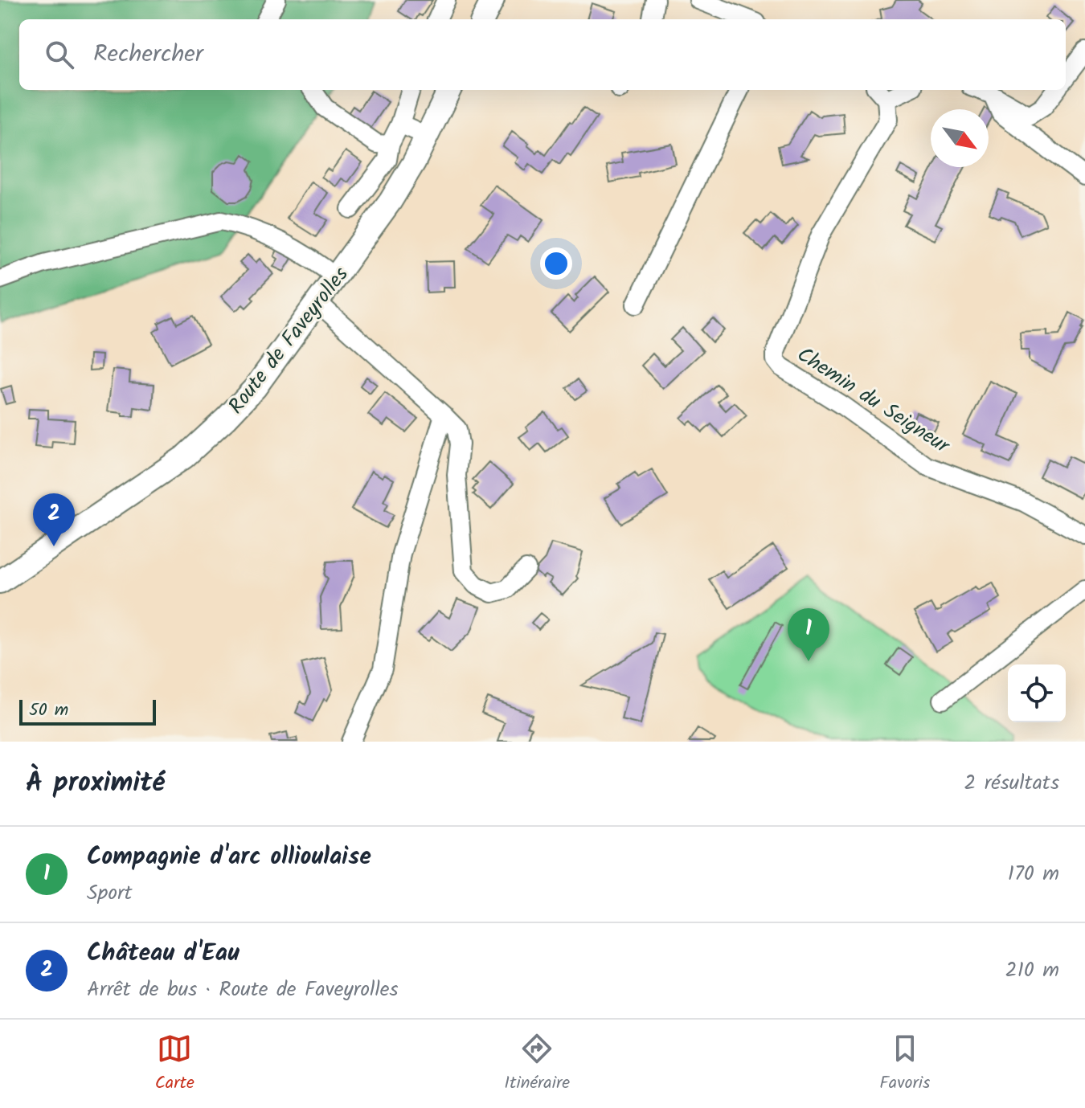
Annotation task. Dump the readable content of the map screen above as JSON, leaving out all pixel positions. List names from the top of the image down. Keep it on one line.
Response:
{"streets":{"main road":["Route de Faveyrolles"],"street":["Chemin du Seigneur"]},"scale_bar":"50 m","north":"bottom right","page":{"search":"Rechercher","pins":["2","1"],"scale":"50 m","heading":["À proximité","2 résultats"],"list":[{"mark":"1","name":"Compagnie d'arc ollioulaise","note":"Sport","value":"170 m"},{"mark":"2","name":"Château d'Eau","note":"Arrêt de bus · Route de Faveyrolles","value":"210 m"}],"nav":["Carte","Itinéraire","Favoris"]}}
